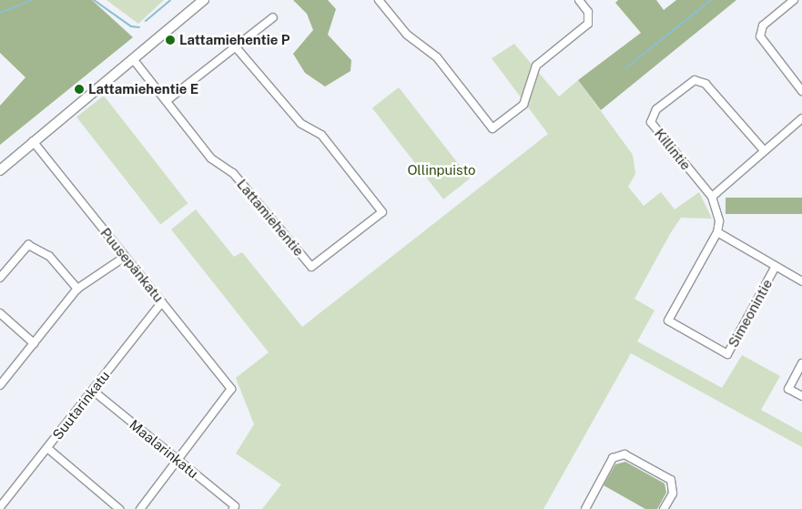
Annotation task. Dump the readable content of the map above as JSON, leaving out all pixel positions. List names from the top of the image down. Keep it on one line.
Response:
{"streets":{"street":["Killintie","Lattamiehentie","Puusepänkatu","Simeonintie","Suutarinkatu","Maalarinkatu"]},"crossings":[["Puusepänkatu","Suutarinkatu"],["Puusepänkatu","Maalarinkatu"],["Suutarinkatu","Maalarinkatu"]],"parks":["Ollinpuisto"],"places":["Lattamiehentie P","Lattamiehentie E"]}
